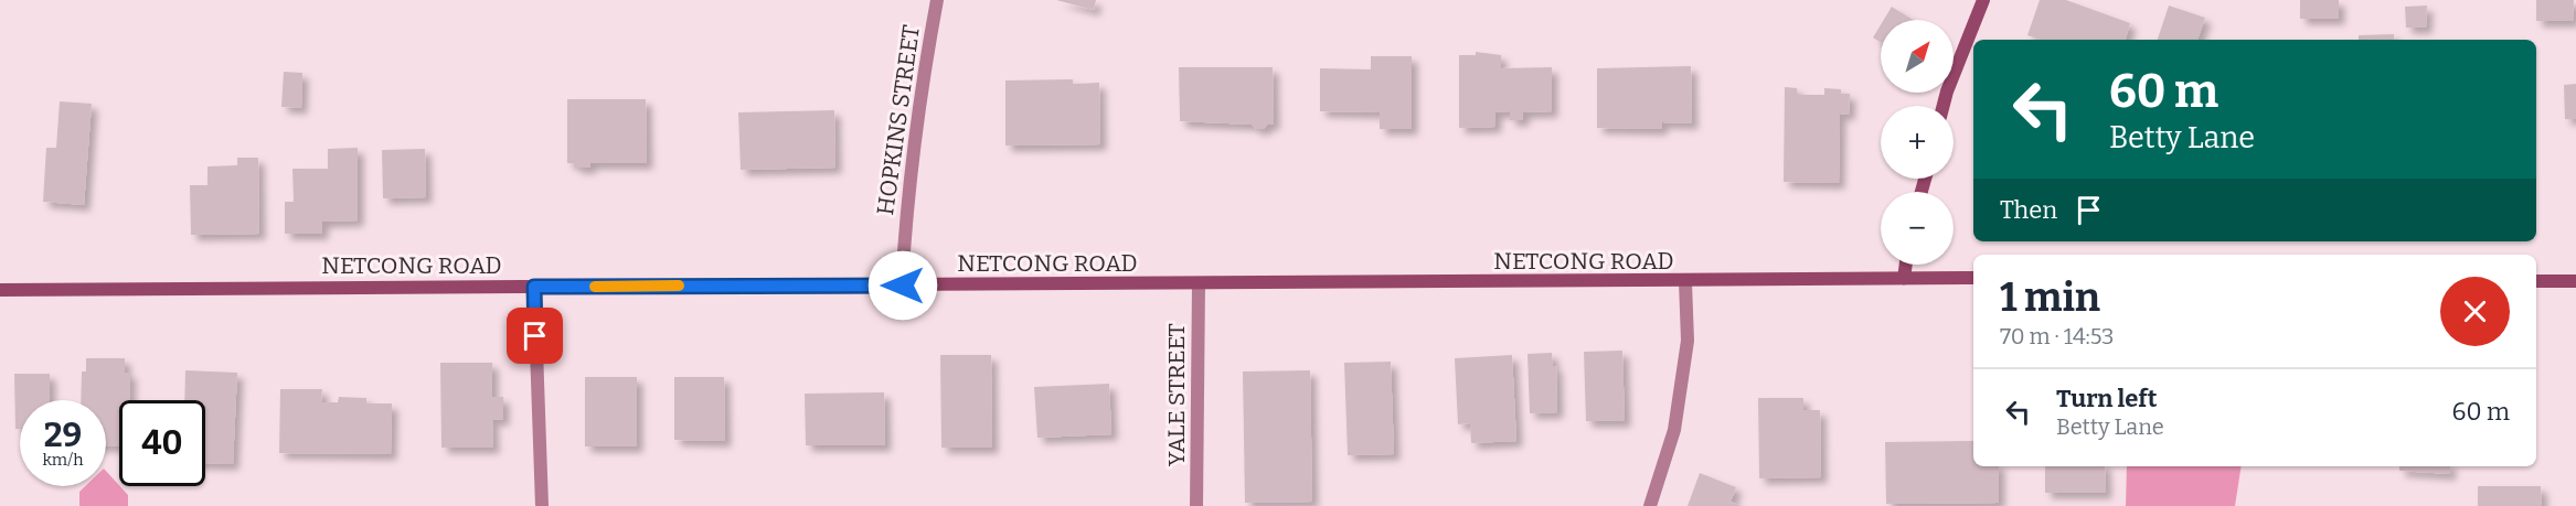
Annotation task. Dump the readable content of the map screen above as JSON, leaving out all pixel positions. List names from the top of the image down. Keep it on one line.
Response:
{"streets":{"street":["HOPKINS STREET","NETCONG ROAD","YALE STREET"]},"crossings":[["HOPKINS STREET","NETCONG ROAD"],["NETCONG ROAD","YALE STREET"]],"north":"top right","page":{"map_buttons":["+","−"],"turn":["60 m","Betty Lane"],"then":"Then","heading":["1 min","70 m · 14:53"],"list":[{"name":"Turn left","note":"Betty Lane","value":"60 m"}],"speed":"29 km/h","limit":"40"}}
